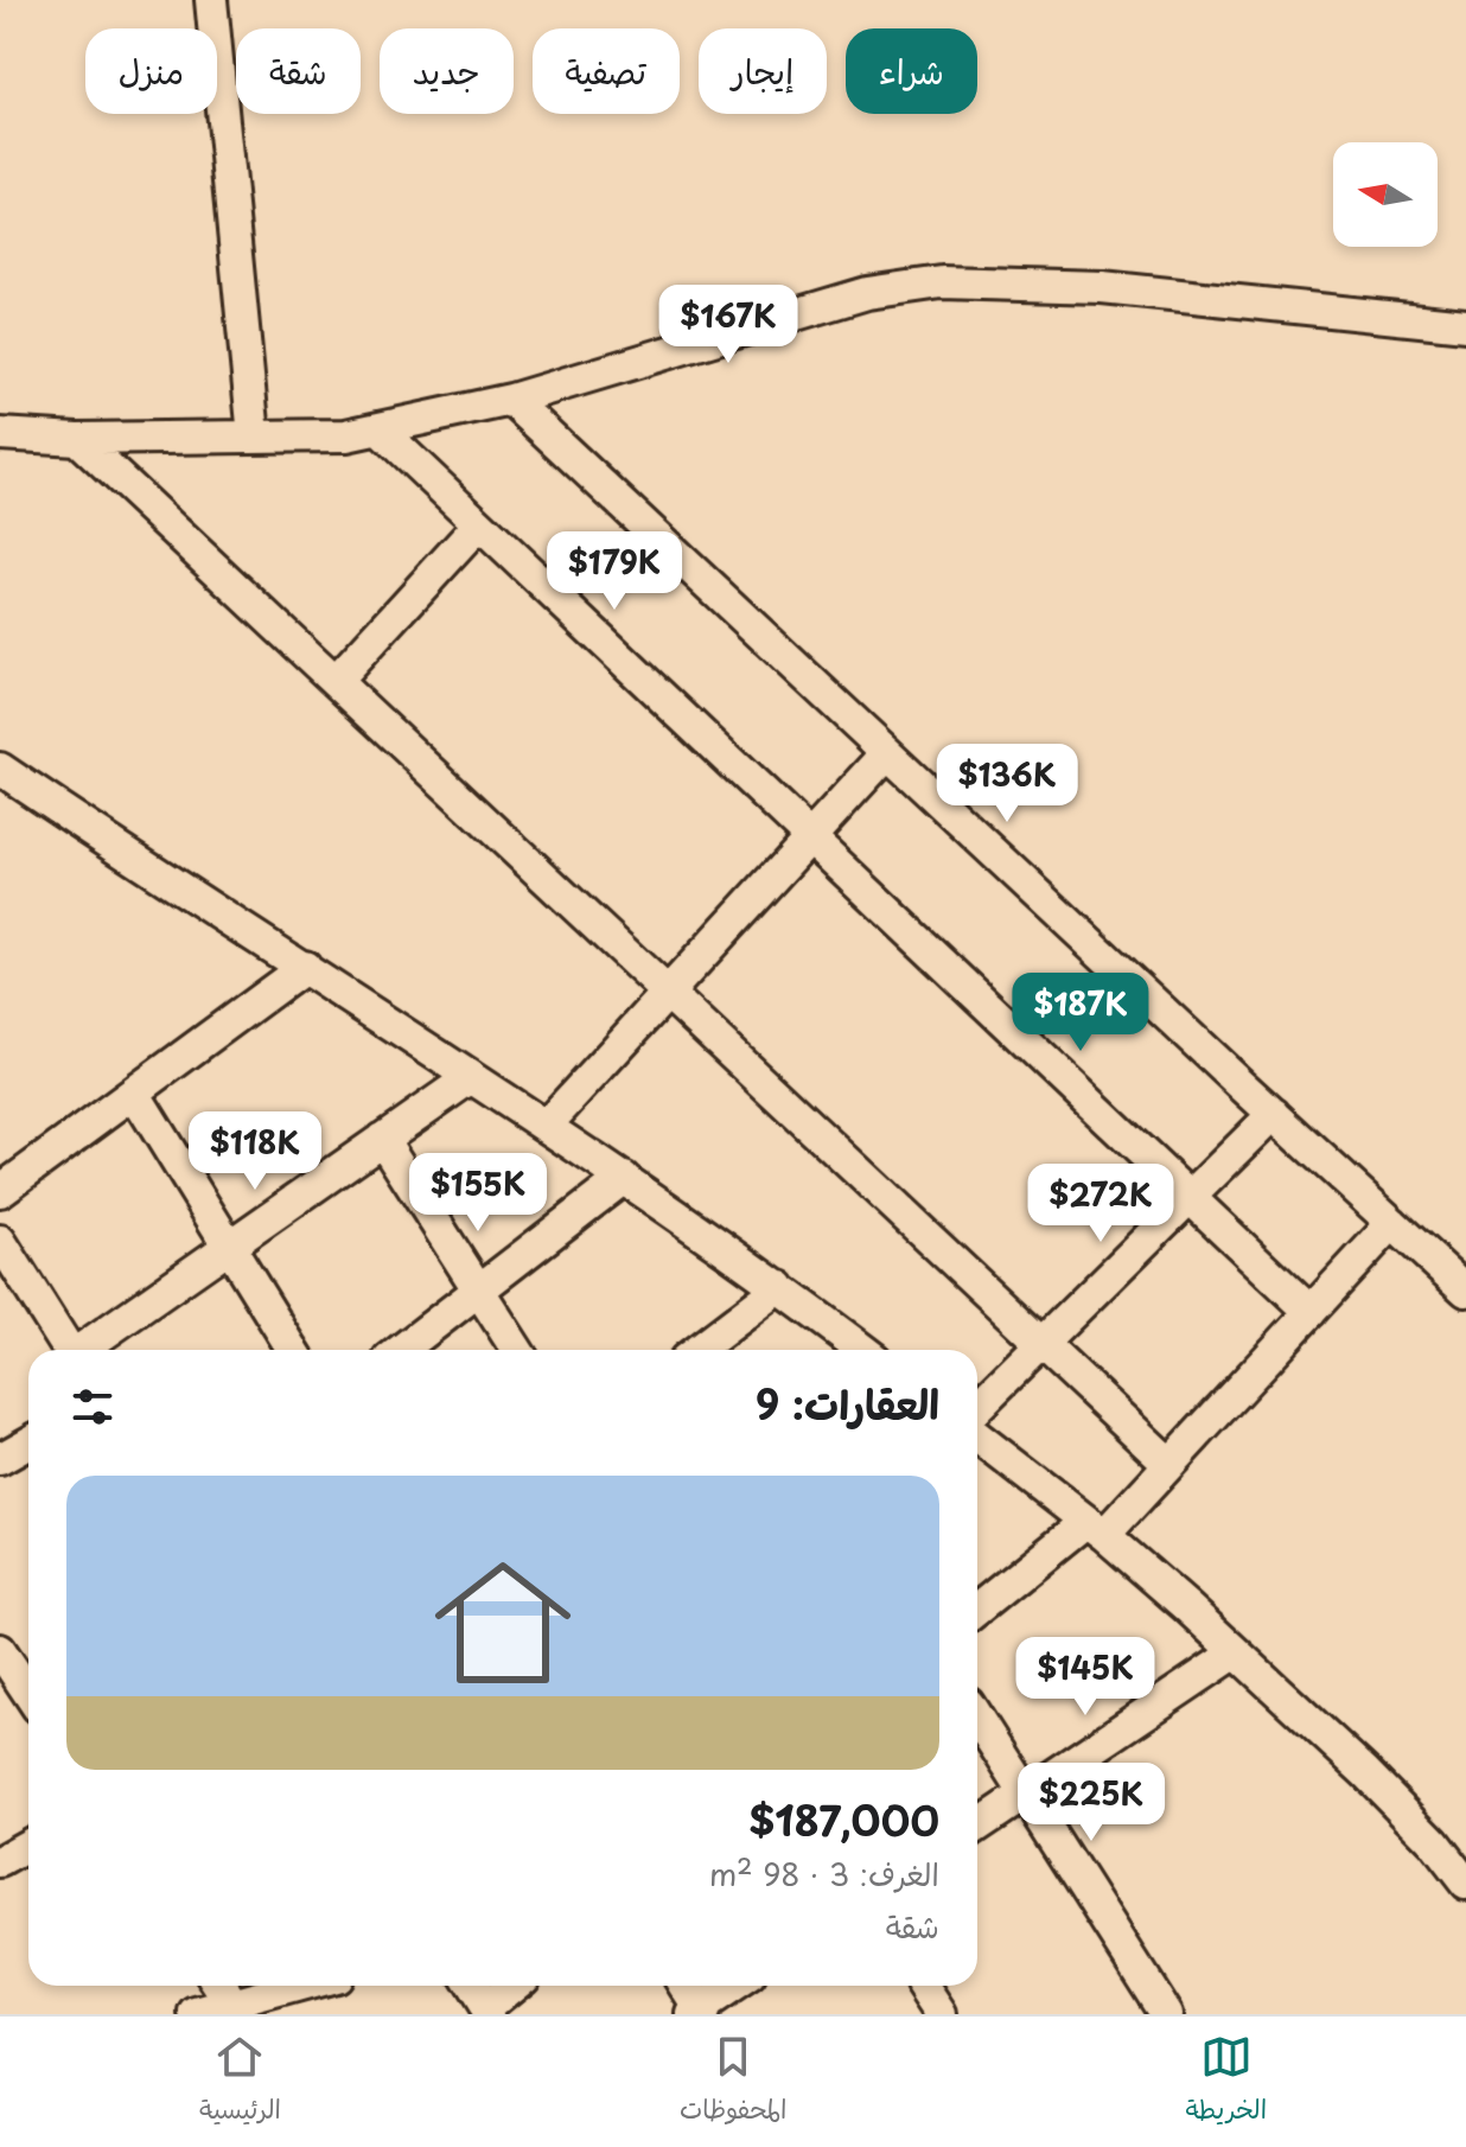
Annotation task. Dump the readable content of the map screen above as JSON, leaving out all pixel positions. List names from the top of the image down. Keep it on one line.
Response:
{"north":"left","page":{"chip":["شراء","إيجار","تصفية","جديد","شقة","منزل"],"price":["$167K","$179K","$136K","$187K","$118K","$155K","$272K","$145K","$225K"],"heading":"العقارات: 9","list":[{"name":"$187,000","note":"الغرف: 3 · 98 m² · شقة"}],"tabs":["الخريطة","المحفوظات","الرئيسية"]}}
